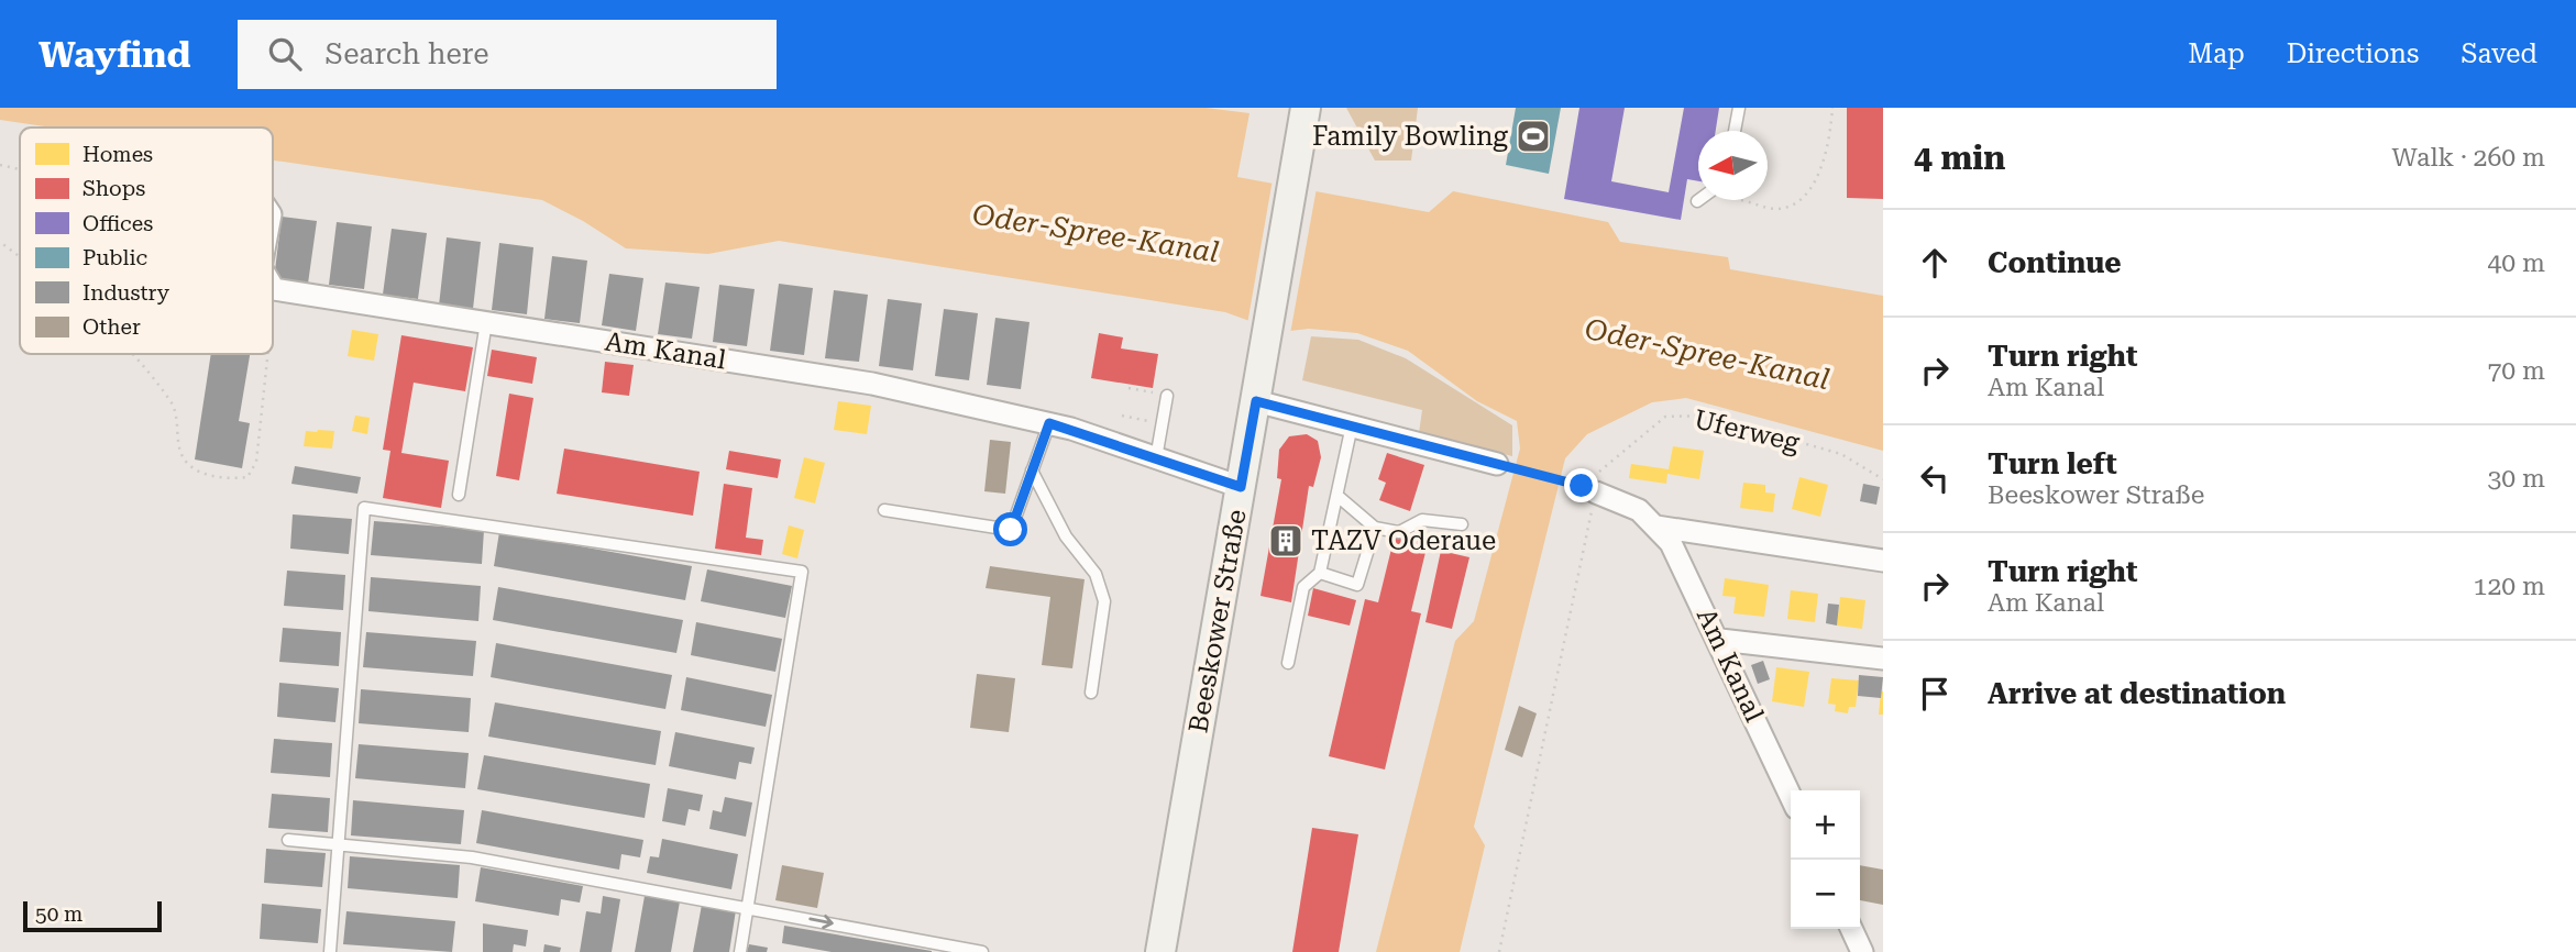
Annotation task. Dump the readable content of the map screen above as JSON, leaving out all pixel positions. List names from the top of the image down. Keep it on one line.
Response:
{"streets":{"street":["Am Kanal","Beeskower Straße"],"path":["Uferweg"]},"crossings":[["Am Kanal","Uferweg"],["Am Kanal","Beeskower Straße"]],"water":["Oder-Spree-Kanal"],"places":{"sports":["Family Bowling"],"building":["TAZV Oderaue"]},"legend":["Homes","Shops","Offices","Public","Industry","Other"],"scale_bar":"50 m","north":"left","page":{"header":"Wayfind","search":"Search here","nav":["Map","Directions","Saved"],"heading":["4 min","Walk · 260 m"],"list":[["Continue","40 m"],["Turn right","Am Kanal","70 m"],["Turn left","Beeskower Straße","30 m"],["Turn right","Am Kanal","120 m"],"Arrive at destination"],"map_buttons":["+","−"],"scale":"50 m"}}
